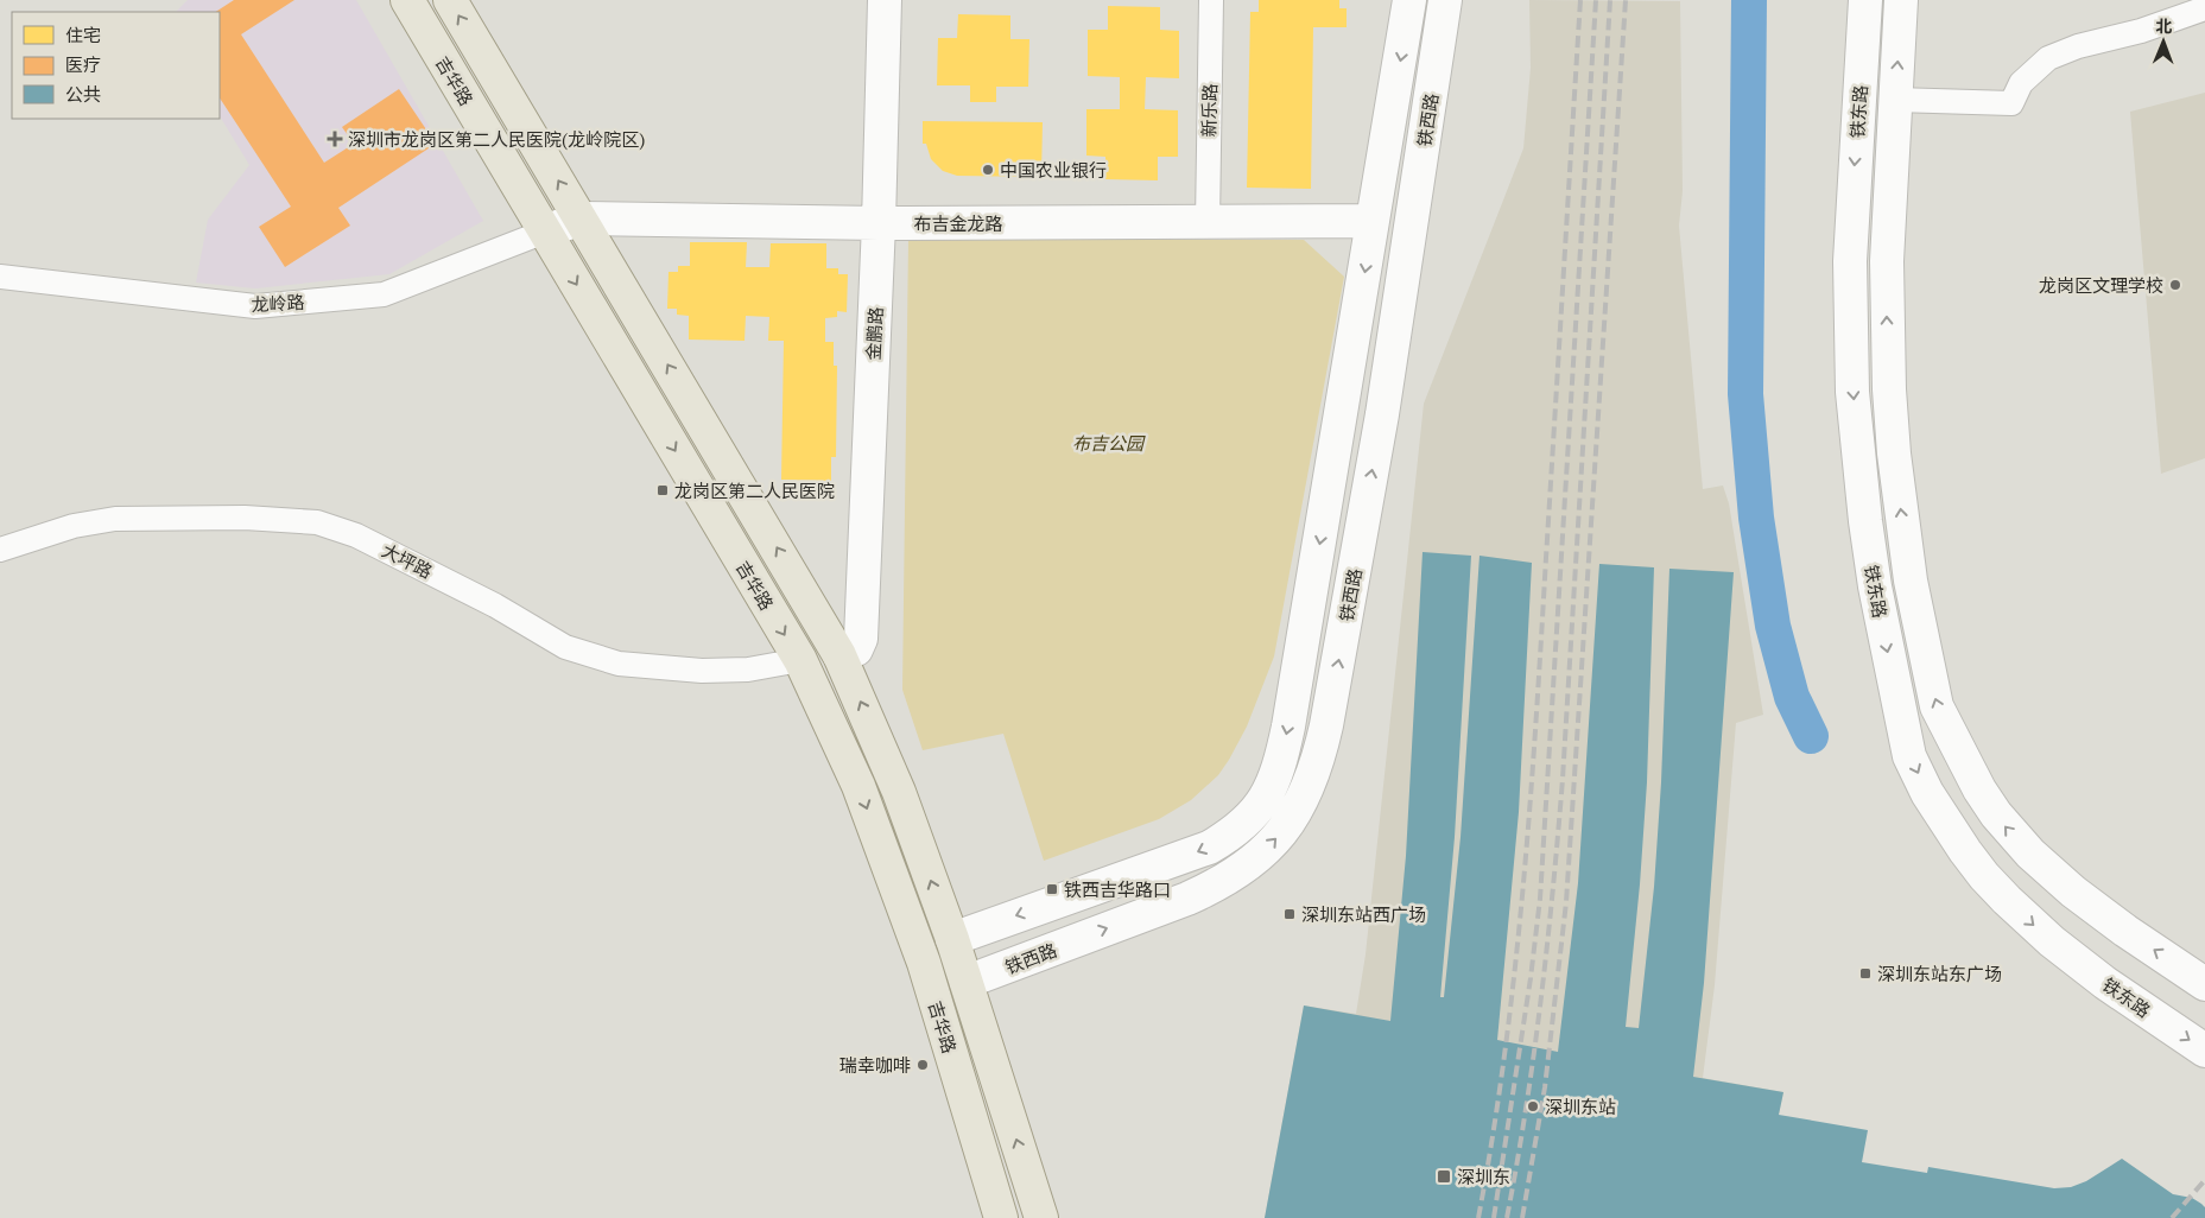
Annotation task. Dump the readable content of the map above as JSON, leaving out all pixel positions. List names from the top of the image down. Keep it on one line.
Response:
{"streets":{"main road":["吉华路","铁东路","铁西路","布吉金龙路","金鹏路"],"street":["新乐路","龙岭路","大坪路"]},"crossings":[["吉华路","铁西路"],["吉华路","布吉金龙路"],["吉华路","龙岭路"],["吉华路","金鹏路"],["吉华路","大坪路"],["新乐路","布吉金龙路"],["铁西路","布吉金龙路"],["布吉金龙路","龙岭路"],["布吉金龙路","金鹏路"]],"parks":["布吉公园"],"places":{"health":["深圳市龙岗区第二人民医院(龙岭院区)"],"other":["中国农业银行","龙岗区文理学校","瑞幸咖啡","深圳东站"],"transit":["龙岗区第二人民医院","铁西吉华路口","深圳东站西广场","深圳东站东广场","深圳东"]},"legend":["住宅","医疗","公共"],"north":"top"}
